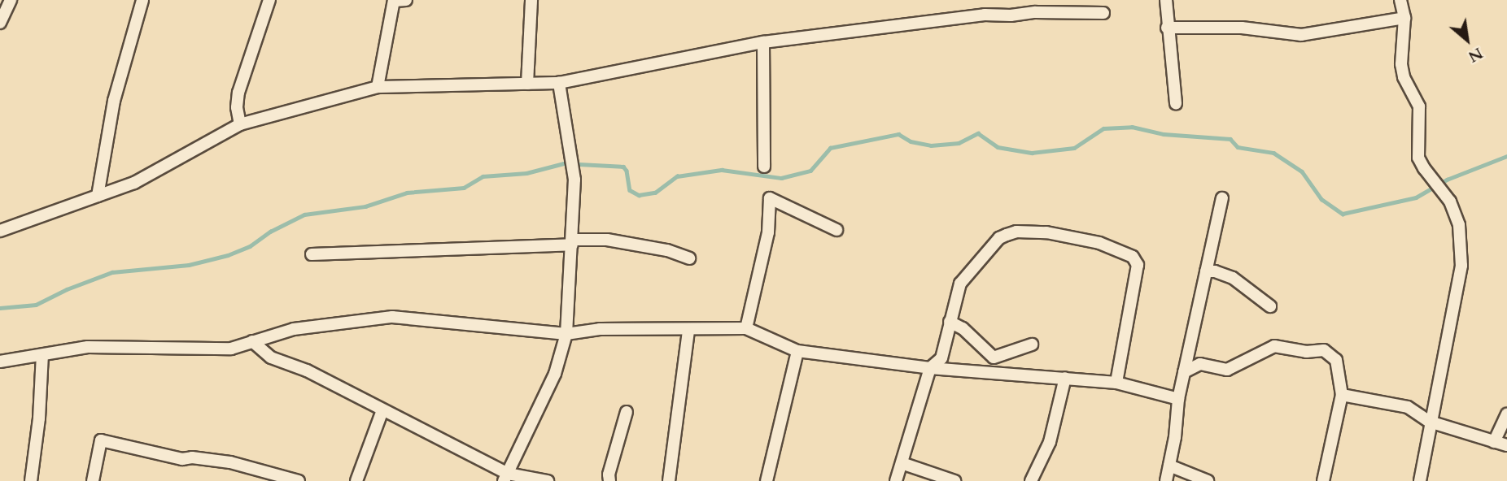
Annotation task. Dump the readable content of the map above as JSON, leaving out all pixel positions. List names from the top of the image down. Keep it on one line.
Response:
{"north":"bottom right"}
